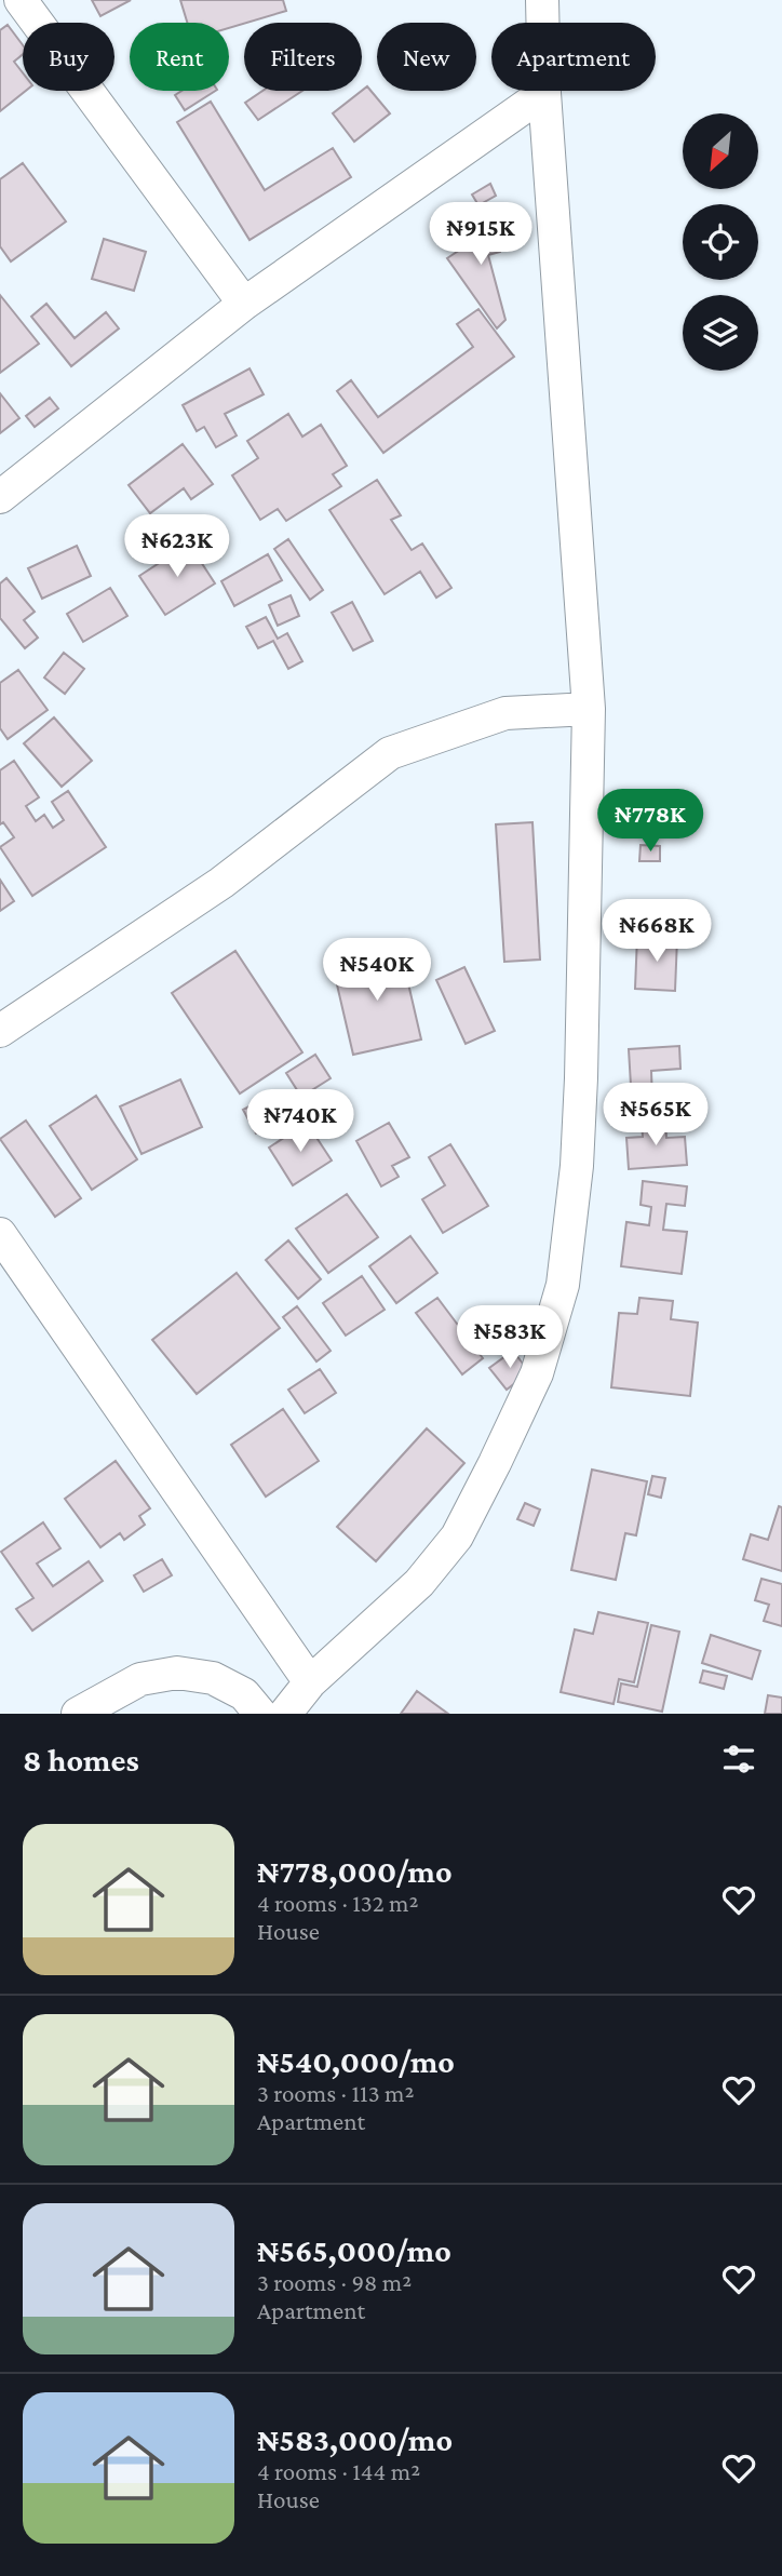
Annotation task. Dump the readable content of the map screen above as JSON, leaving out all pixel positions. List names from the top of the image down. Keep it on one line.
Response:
{"north":"bottom left","page":{"chip":["Buy","Rent","Filters","New","Apartment"],"price":["₦915K","₦623K","₦778K","₦668K","₦540K","₦565K","₦740K","₦583K"],"heading":"8 homes","list":[{"name":"₦778,000/mo","note":"4 rooms · 132 m² · House"},{"name":"₦540,000/mo","note":"3 rooms · 113 m² · Apartment"},{"name":"₦565,000/mo","note":"3 rooms · 98 m² · Apartment"},{"name":"₦583,000/mo","note":"4 rooms · 144 m² · House"}]}}
